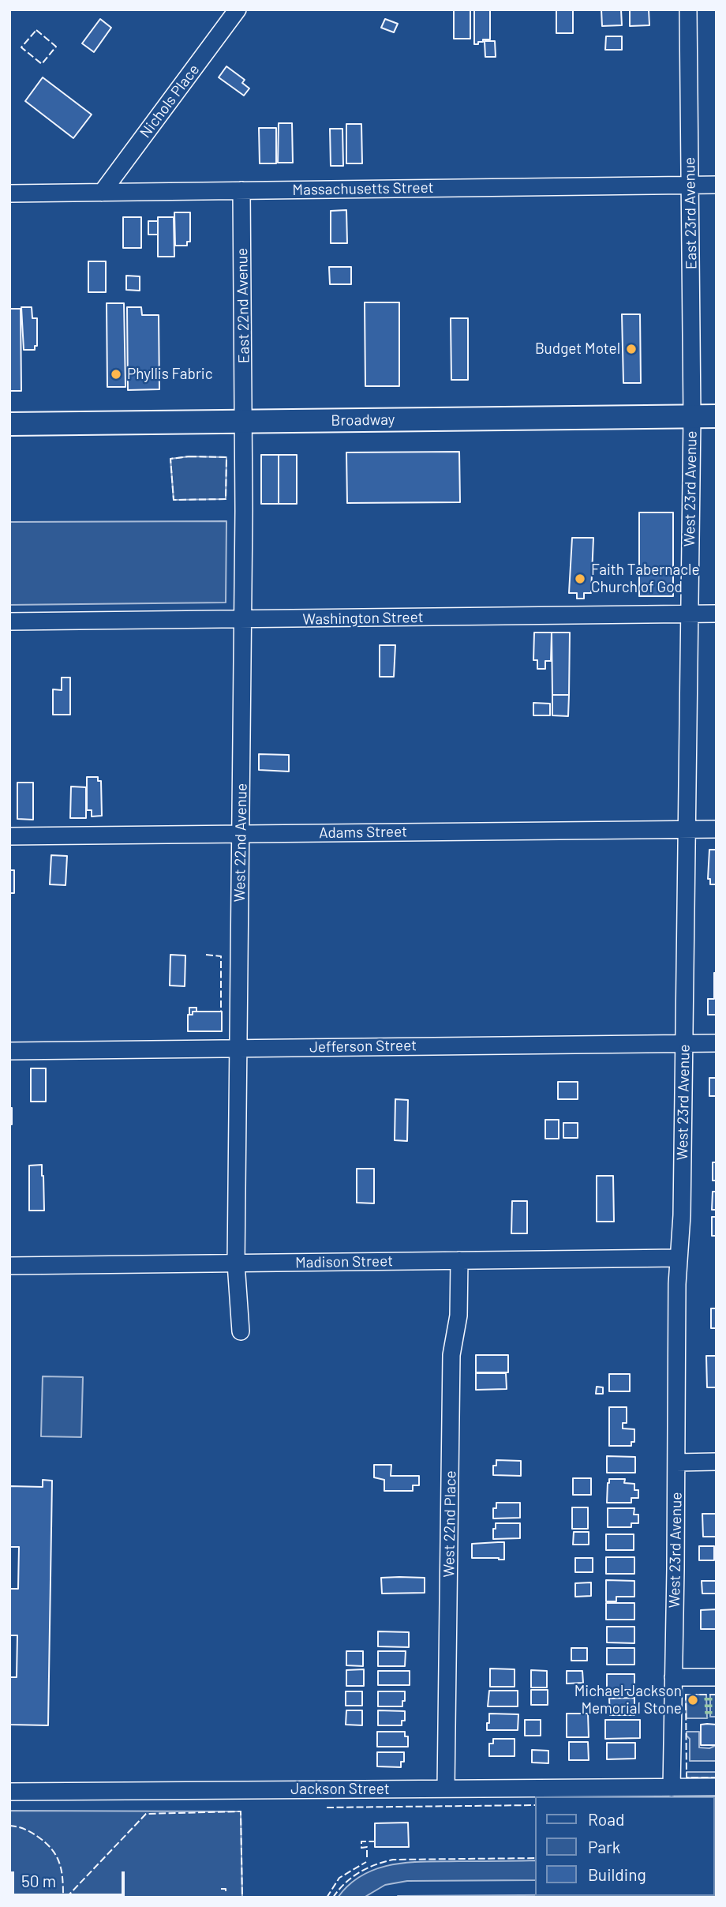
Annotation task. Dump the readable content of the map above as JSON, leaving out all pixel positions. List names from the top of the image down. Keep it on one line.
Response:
{"streets":{"main road":["Broadway"],"street":["Nichols Place","Massachusetts Street","East 23rd Avenue","East 22nd Avenue","West 23rd Avenue","Washington Street","Adams Street","West 22nd Avenue","Jefferson Street","Madison Street","West 22nd Place","Jackson Street"]},"crossings":[["Nichols Place","Massachusetts Street"],["Massachusetts Street","East 23rd Avenue"],["Massachusetts Street","East 22nd Avenue"],["East 23rd Avenue","Broadway"],["East 23rd Avenue","West 23rd Avenue"],["East 22nd Avenue","Broadway"],["East 22nd Avenue","West 22nd Avenue"],["Broadway","West 23rd Avenue"],["Broadway","West 22nd Avenue"],["West 23rd Avenue","Washington Street"],["West 23rd Avenue","Adams Street"],["West 23rd Avenue","Jefferson Street"],["West 23rd Avenue","Madison Street"],["West 23rd Avenue","Jackson Street"],["Washington Street","West 22nd Avenue"],["Adams Street","West 22nd Avenue"],["West 22nd Avenue","Jefferson Street"],["West 22nd Avenue","Madison Street"],["Madison Street","West 22nd Place"],["West 22nd Place","Jackson Street"]],"places":["Budget Motel","Phyllis Fabric","Faith Tabernacle Church of God","Michael Jackson Memorial Stone"],"legend":["Road","Park","Building"],"scale_bar":"50 m"}
